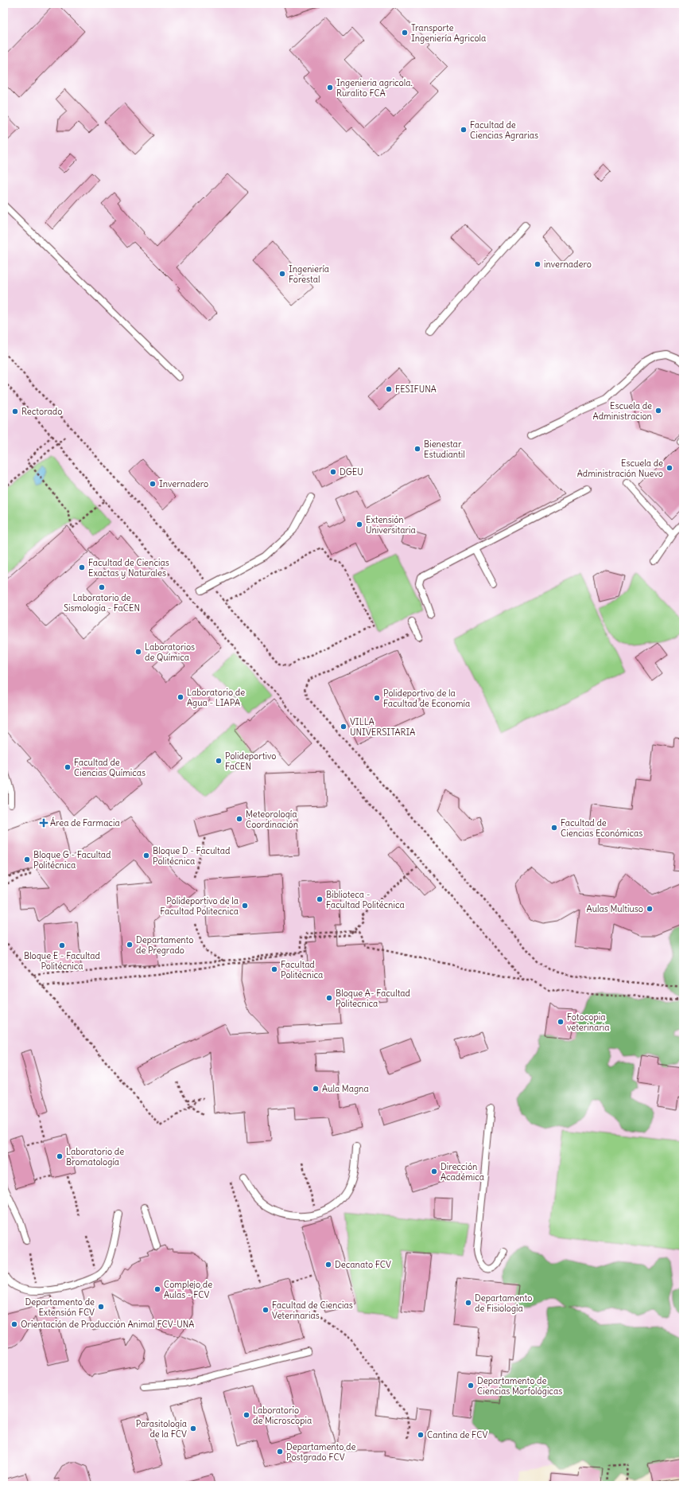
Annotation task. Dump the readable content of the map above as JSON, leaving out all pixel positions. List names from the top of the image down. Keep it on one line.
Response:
{"places":{"other":["Transporte Ingeniería Agricola","Ingenieria agricola. Ruralito FCA","Facultad de Ciencias Agrarias","invernadero","Ingeniería Forestal","FESIFUNA","Escuela de Administracion","Rectorado","Bienestar Estudiantil","Escuela de Administración Nuevo","DGEU","Invernadero","Extensión Universitaria","Facultad de Ciencias Exactas y Naturales","Laboratorio de Sismología - FaCEN","Laboratorios de Química","Laboratorio de Agua - LIAPA","Polideportivo de la Facultad de Economía","VILLA UNIVERSITARIA","Polideportivo FaCEN","Facultad de Ciencias Químicas","Meteorología Coordinación","Facultad de Ciencias Económicas","Bloque D - Facultad Politécnica","Bloque G - Facultad Politécnica","Biblioteca - Facultad Politécnica","Polideportivo de la Facultad Politecnica","Aulas Multiuso","Departamento de Pregrado","Bloque E - Facultad Politécnica","Facultad Politécnica","Bloque A- Facultad Politecnica","Fotocopia veterinaria","Aula Magna","Laboratorio de Bromatología","Dirección Académica","Decanato FCV","Complejo de Aulas - FCV","Departamento de Fisiología","Departamento de Extensión FCV","Facultad de Ciencias Veterinarias","Orientación de Producción Animal FCV-UNA","Departamento de Ciencias Morfológicas","Laboratorio de Microscopia","Parasitología de la FCV","Cantina de FCV","Departamento de Postgrado FCV"],"health":["Área de Farmacia"]}}
